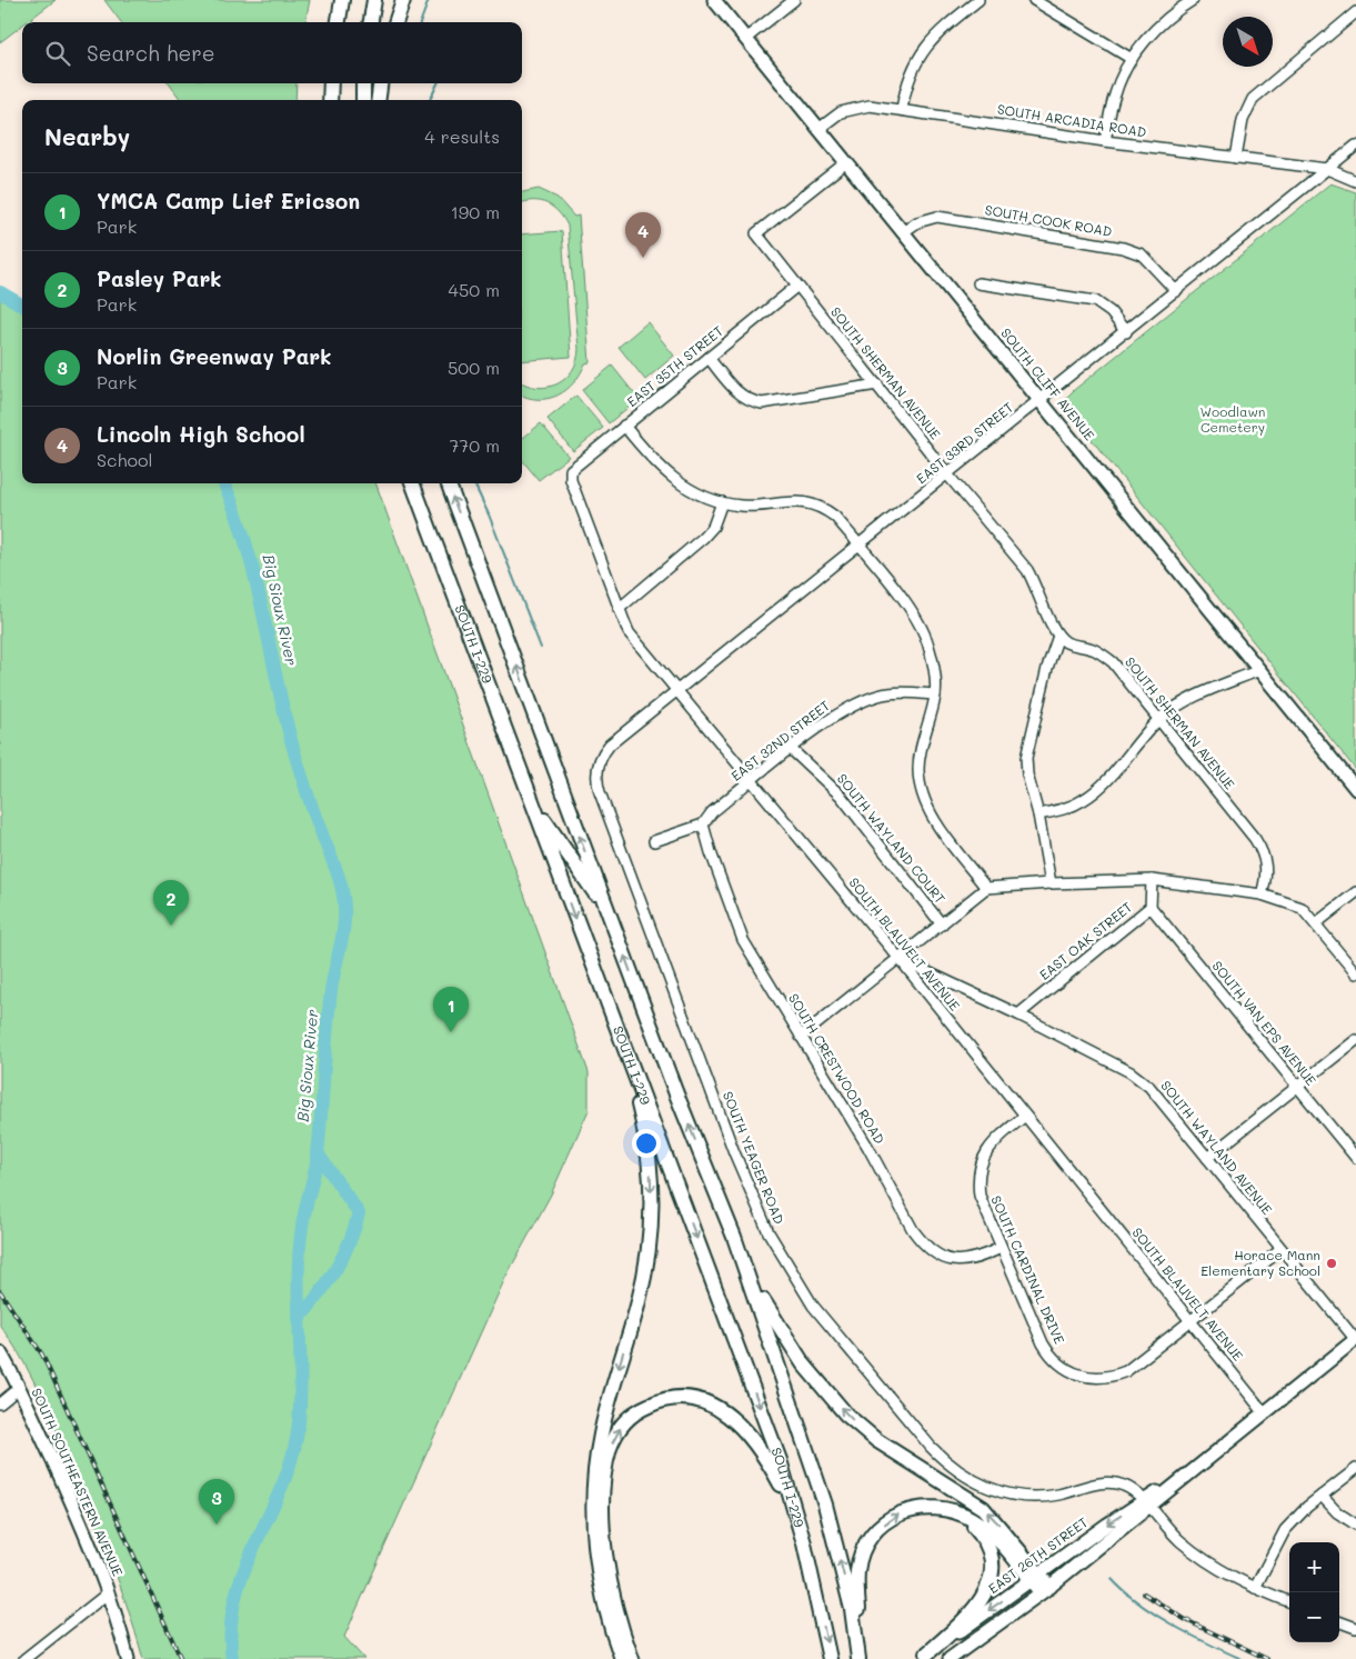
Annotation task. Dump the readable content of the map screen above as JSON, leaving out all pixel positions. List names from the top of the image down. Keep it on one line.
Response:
{"streets":{"highway":["SOUTH I-229"],"main road":["SOUTH CLIFF AVENUE","SOUTH SOUTHEASTERN AVENUE","EAST 26TH STREET"],"street":["SOUTH ARCADIA ROAD","SOUTH COOK ROAD","EAST 35TH STREET","SOUTH SHERMAN AVENUE","EAST 33RD STREET","EAST 32ND STREET","SOUTH WAYLAND COURT","EAST OAK STREET","SOUTH BLAUVELT AVENUE","SOUTH VAN EPS AVENUE","SOUTH CRESTWOOD ROAD","SOUTH WAYLAND AVENUE","SOUTH YEAGER ROAD","SOUTH CARDINAL DRIVE"]},"crossings":[["SOUTH ARCADIA ROAD","SOUTH CLIFF AVENUE"],["SOUTH ARCADIA ROAD","EAST 33RD STREET"],["SOUTH COOK ROAD","SOUTH CLIFF AVENUE"],["SOUTH COOK ROAD","EAST 33RD STREET"],["EAST 35TH STREET","SOUTH SHERMAN AVENUE"],["EAST 35TH STREET","SOUTH BLAUVELT AVENUE"],["SOUTH SHERMAN AVENUE","SOUTH CLIFF AVENUE"],["SOUTH SHERMAN AVENUE","EAST 33RD STREET"],["SOUTH CLIFF AVENUE","EAST 33RD STREET"],["EAST 33RD STREET","SOUTH BLAUVELT AVENUE"],["EAST 33RD STREET","SOUTH YEAGER ROAD"],["EAST 32ND STREET","SOUTH WAYLAND COURT"],["EAST 32ND STREET","SOUTH BLAUVELT AVENUE"],["EAST 32ND STREET","SOUTH CRESTWOOD ROAD"],["EAST OAK STREET","SOUTH VAN EPS AVENUE"],["EAST OAK STREET","SOUTH WAYLAND AVENUE"],["SOUTH BLAUVELT AVENUE","SOUTH WAYLAND AVENUE"],["SOUTH BLAUVELT AVENUE","SOUTH CARDINAL DRIVE"],["SOUTH BLAUVELT AVENUE","EAST 26TH STREET"],["SOUTH CRESTWOOD ROAD","SOUTH CARDINAL DRIVE"],["SOUTH WAYLAND AVENUE","SOUTH CARDINAL DRIVE"],["SOUTH WAYLAND AVENUE","EAST 26TH STREET"],["SOUTH YEAGER ROAD","EAST 26TH STREET"]],"water":["Big Sioux River"],"parks":["Woodlawn Cemetery"],"places":["Horace Mann Elementary School"],"north":"bottom right","page":{"search":"Search here","heading":["Nearby","4 results"],"list":[{"mark":"1","name":"YMCA Camp Lief Ericson","note":"Park","value":"190 m"},{"mark":"2","name":"Pasley Park","note":"Park","value":"450 m"},{"mark":"3","name":"Norlin Greenway Park","note":"Park","value":"500 m"},{"mark":"4","name":"Lincoln High School","note":"School","value":"770 m"}],"pins":["4","2","1","3"],"map_buttons":["+","−"]}}
